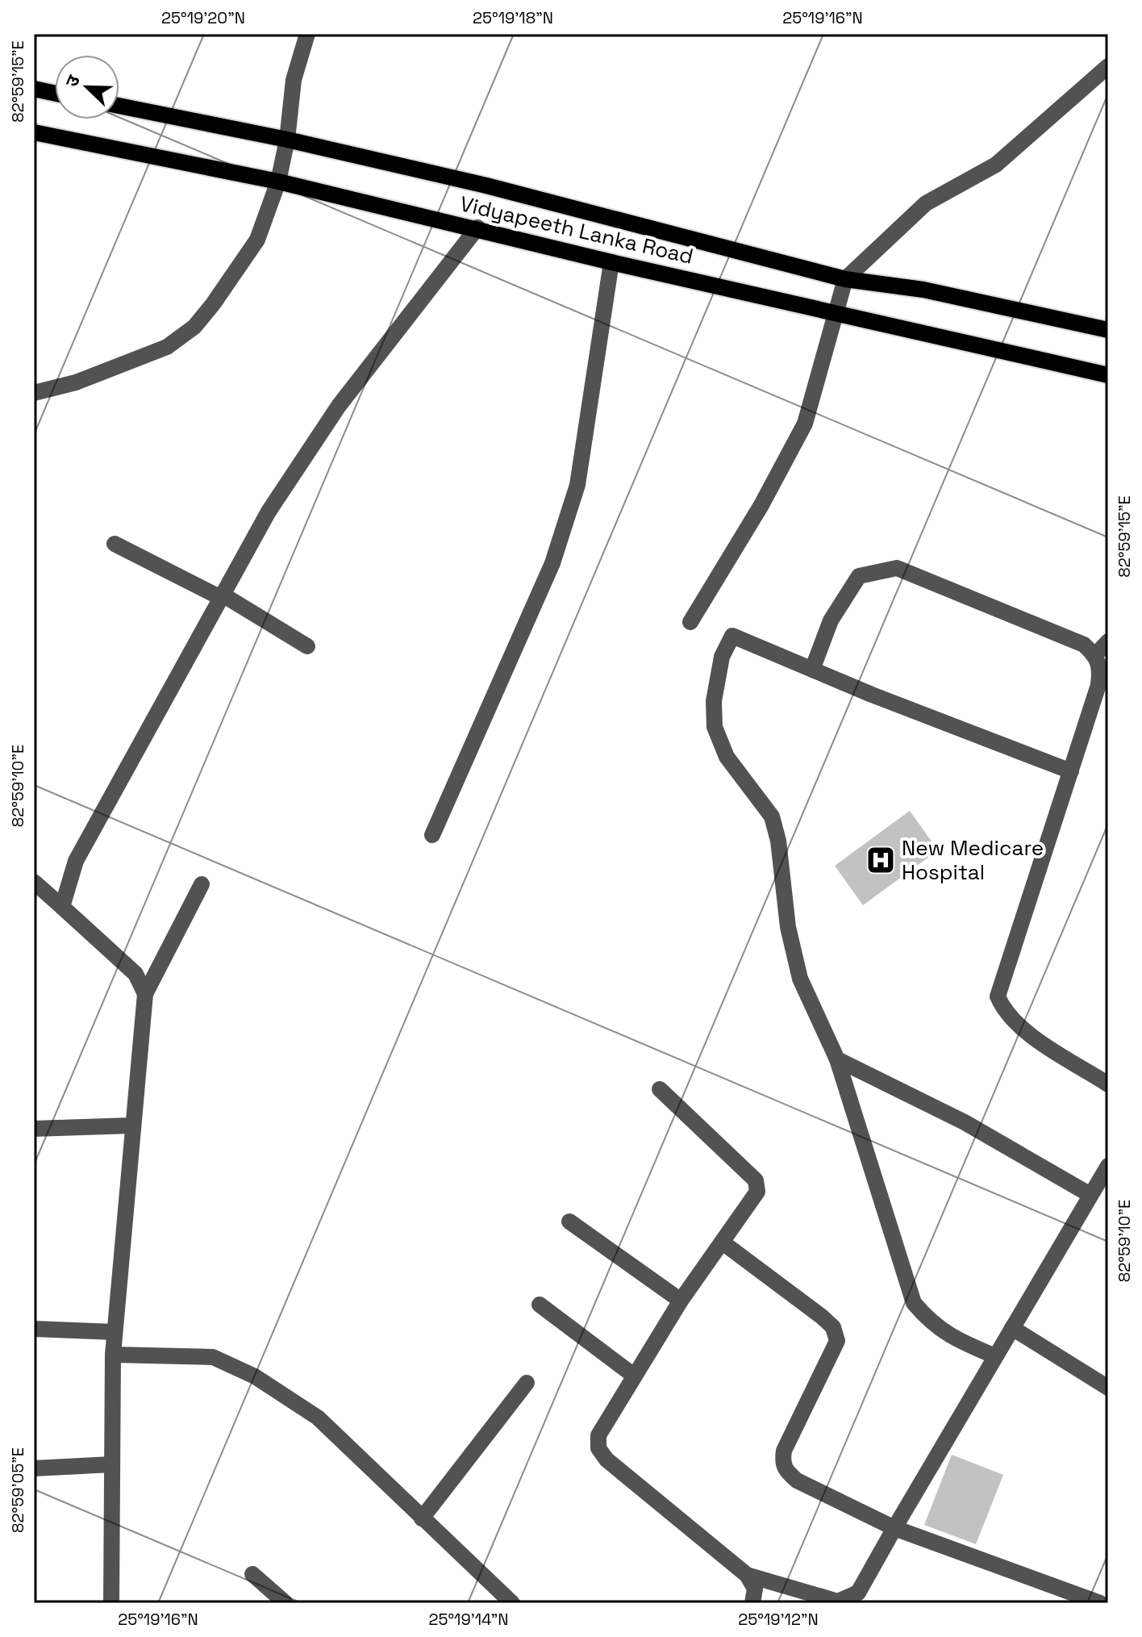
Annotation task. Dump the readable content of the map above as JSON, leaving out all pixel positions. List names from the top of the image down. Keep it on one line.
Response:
{"streets":{"main road":["Vidyapeeth Lanka Road"]},"places":{"hospital":["New Medicare Hospital"]},"north":"top left","coordinates":["25°19'20\"N","25°19'18\"N","25°19'16\"N","82°59'15\"E","82°59'10\"E","82°59'05\"E","25°19'14\"N","25°19'12\"N"]}
